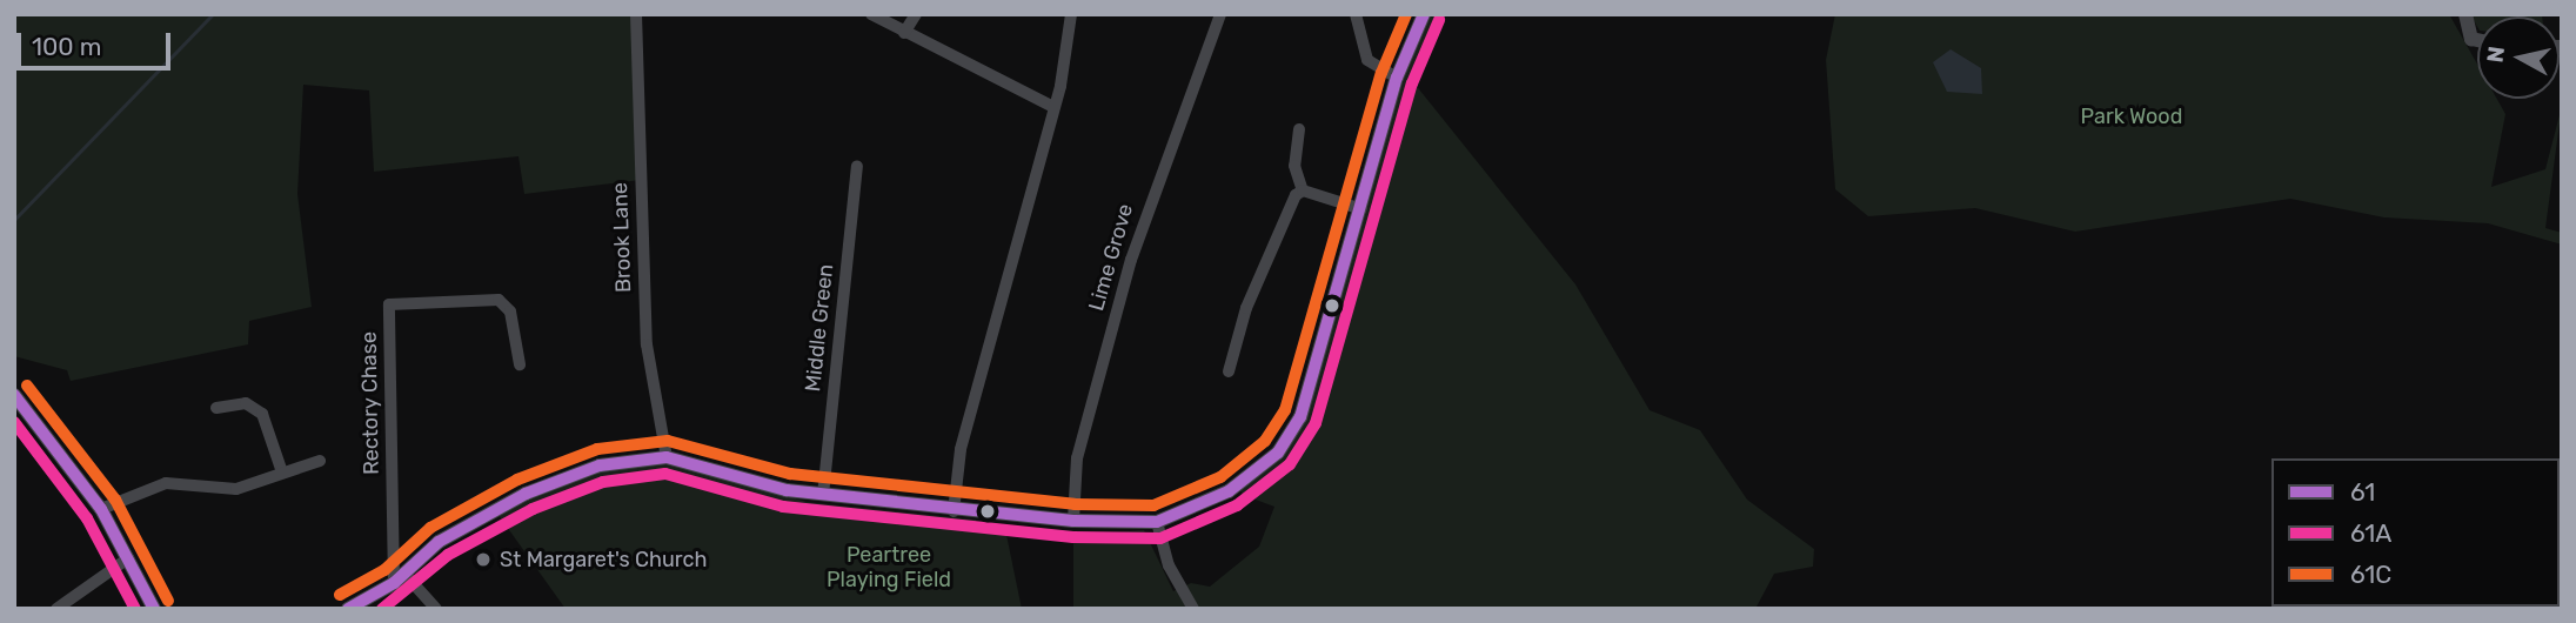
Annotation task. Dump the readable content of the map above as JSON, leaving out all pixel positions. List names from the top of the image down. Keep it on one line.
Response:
{"streets":{"street":["Brook Lane","Lime Grove","Middle Green","Rectory Chase"]},"parks":["Park Wood","Peartree Playing Field"],"places":["St Margaret's Church"],"lines":["transit line 61","transit line 61C","transit line 61A"],"legend":["61","61A","61C"],"scale_bar":"100 m","north":"left"}
